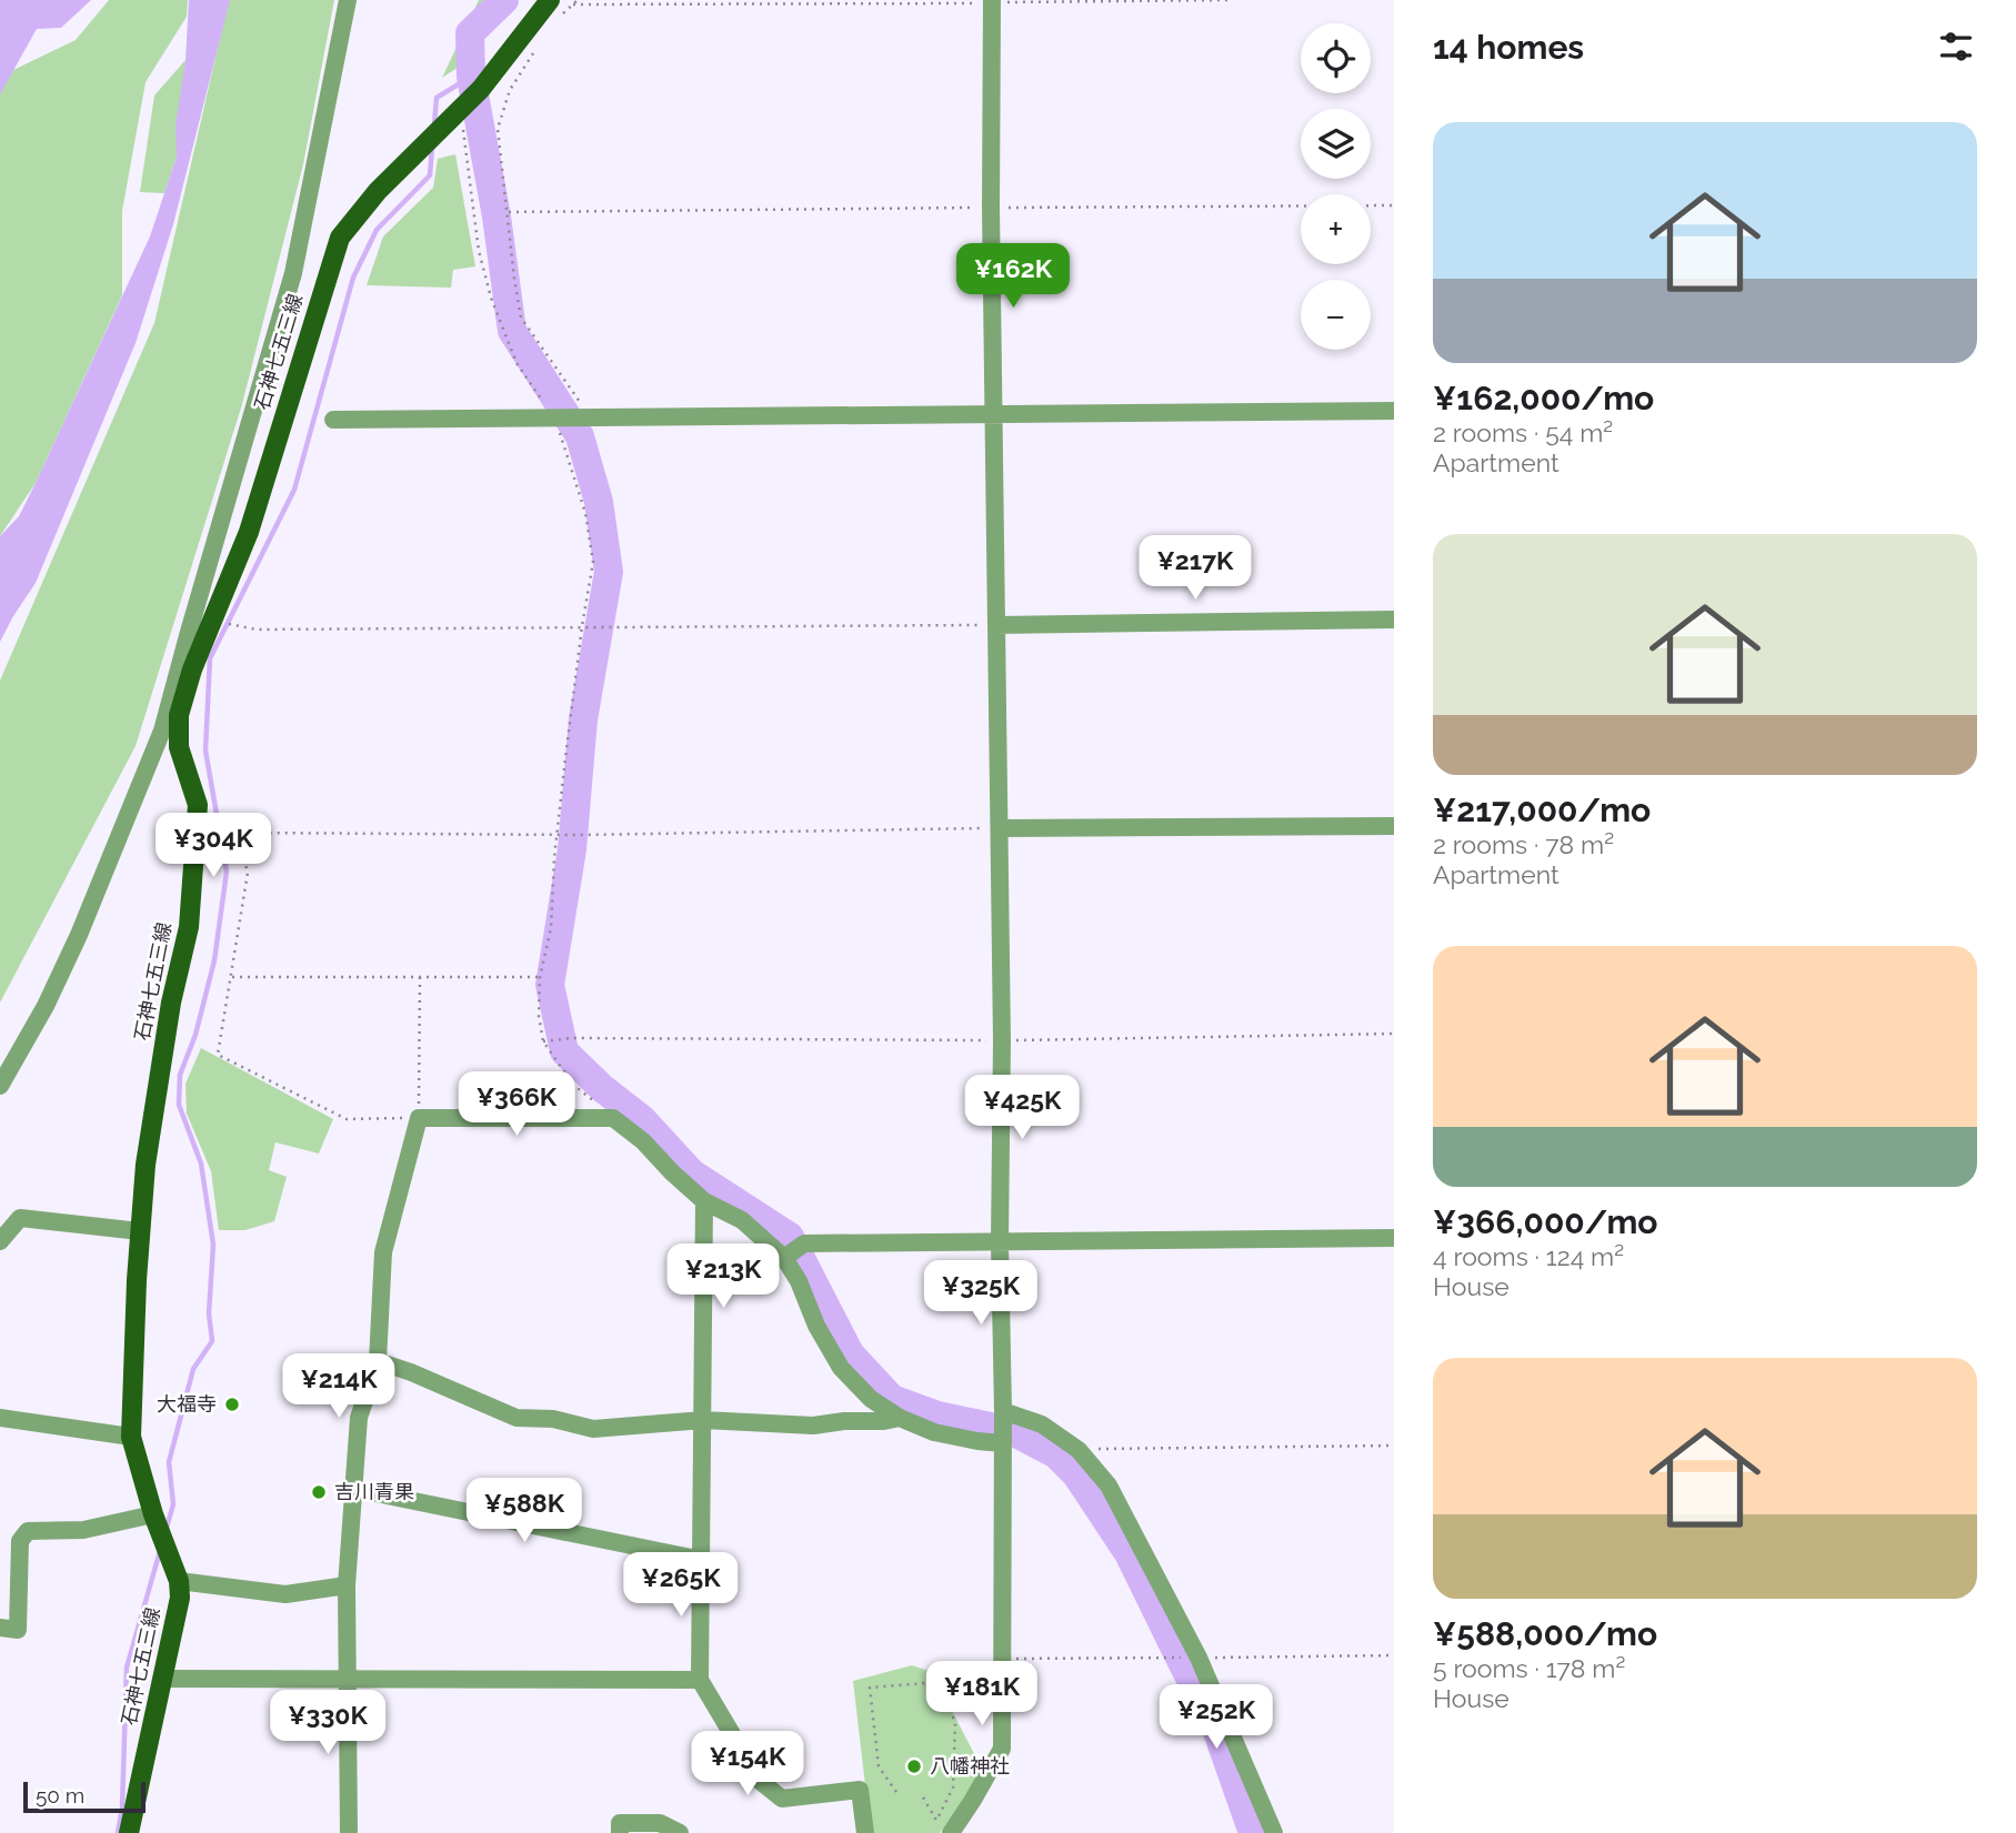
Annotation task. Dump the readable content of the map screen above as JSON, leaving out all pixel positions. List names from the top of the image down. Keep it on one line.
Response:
{"streets":{"main road":["石神七五三線"]},"places":["大福寺","吉川青果","八幡神社"],"scale_bar":"50 m","page":{"heading":"14 homes","map_buttons":["+","−"],"list":[{"name":"¥162,000/mo","note":"2 rooms · 54 m² · Apartment"},{"name":"¥217,000/mo","note":"2 rooms · 78 m² · Apartment"},{"name":"¥366,000/mo","note":"4 rooms · 124 m² · House"},{"name":"¥588,000/mo","note":"5 rooms · 178 m² · House"}],"price":["¥162K","¥217K","¥304K","¥366K","¥425K","¥213K","¥325K","¥214K","¥588K","¥265K","¥181K","¥252K","¥330K","¥154K"],"scale":"50 m"}}
